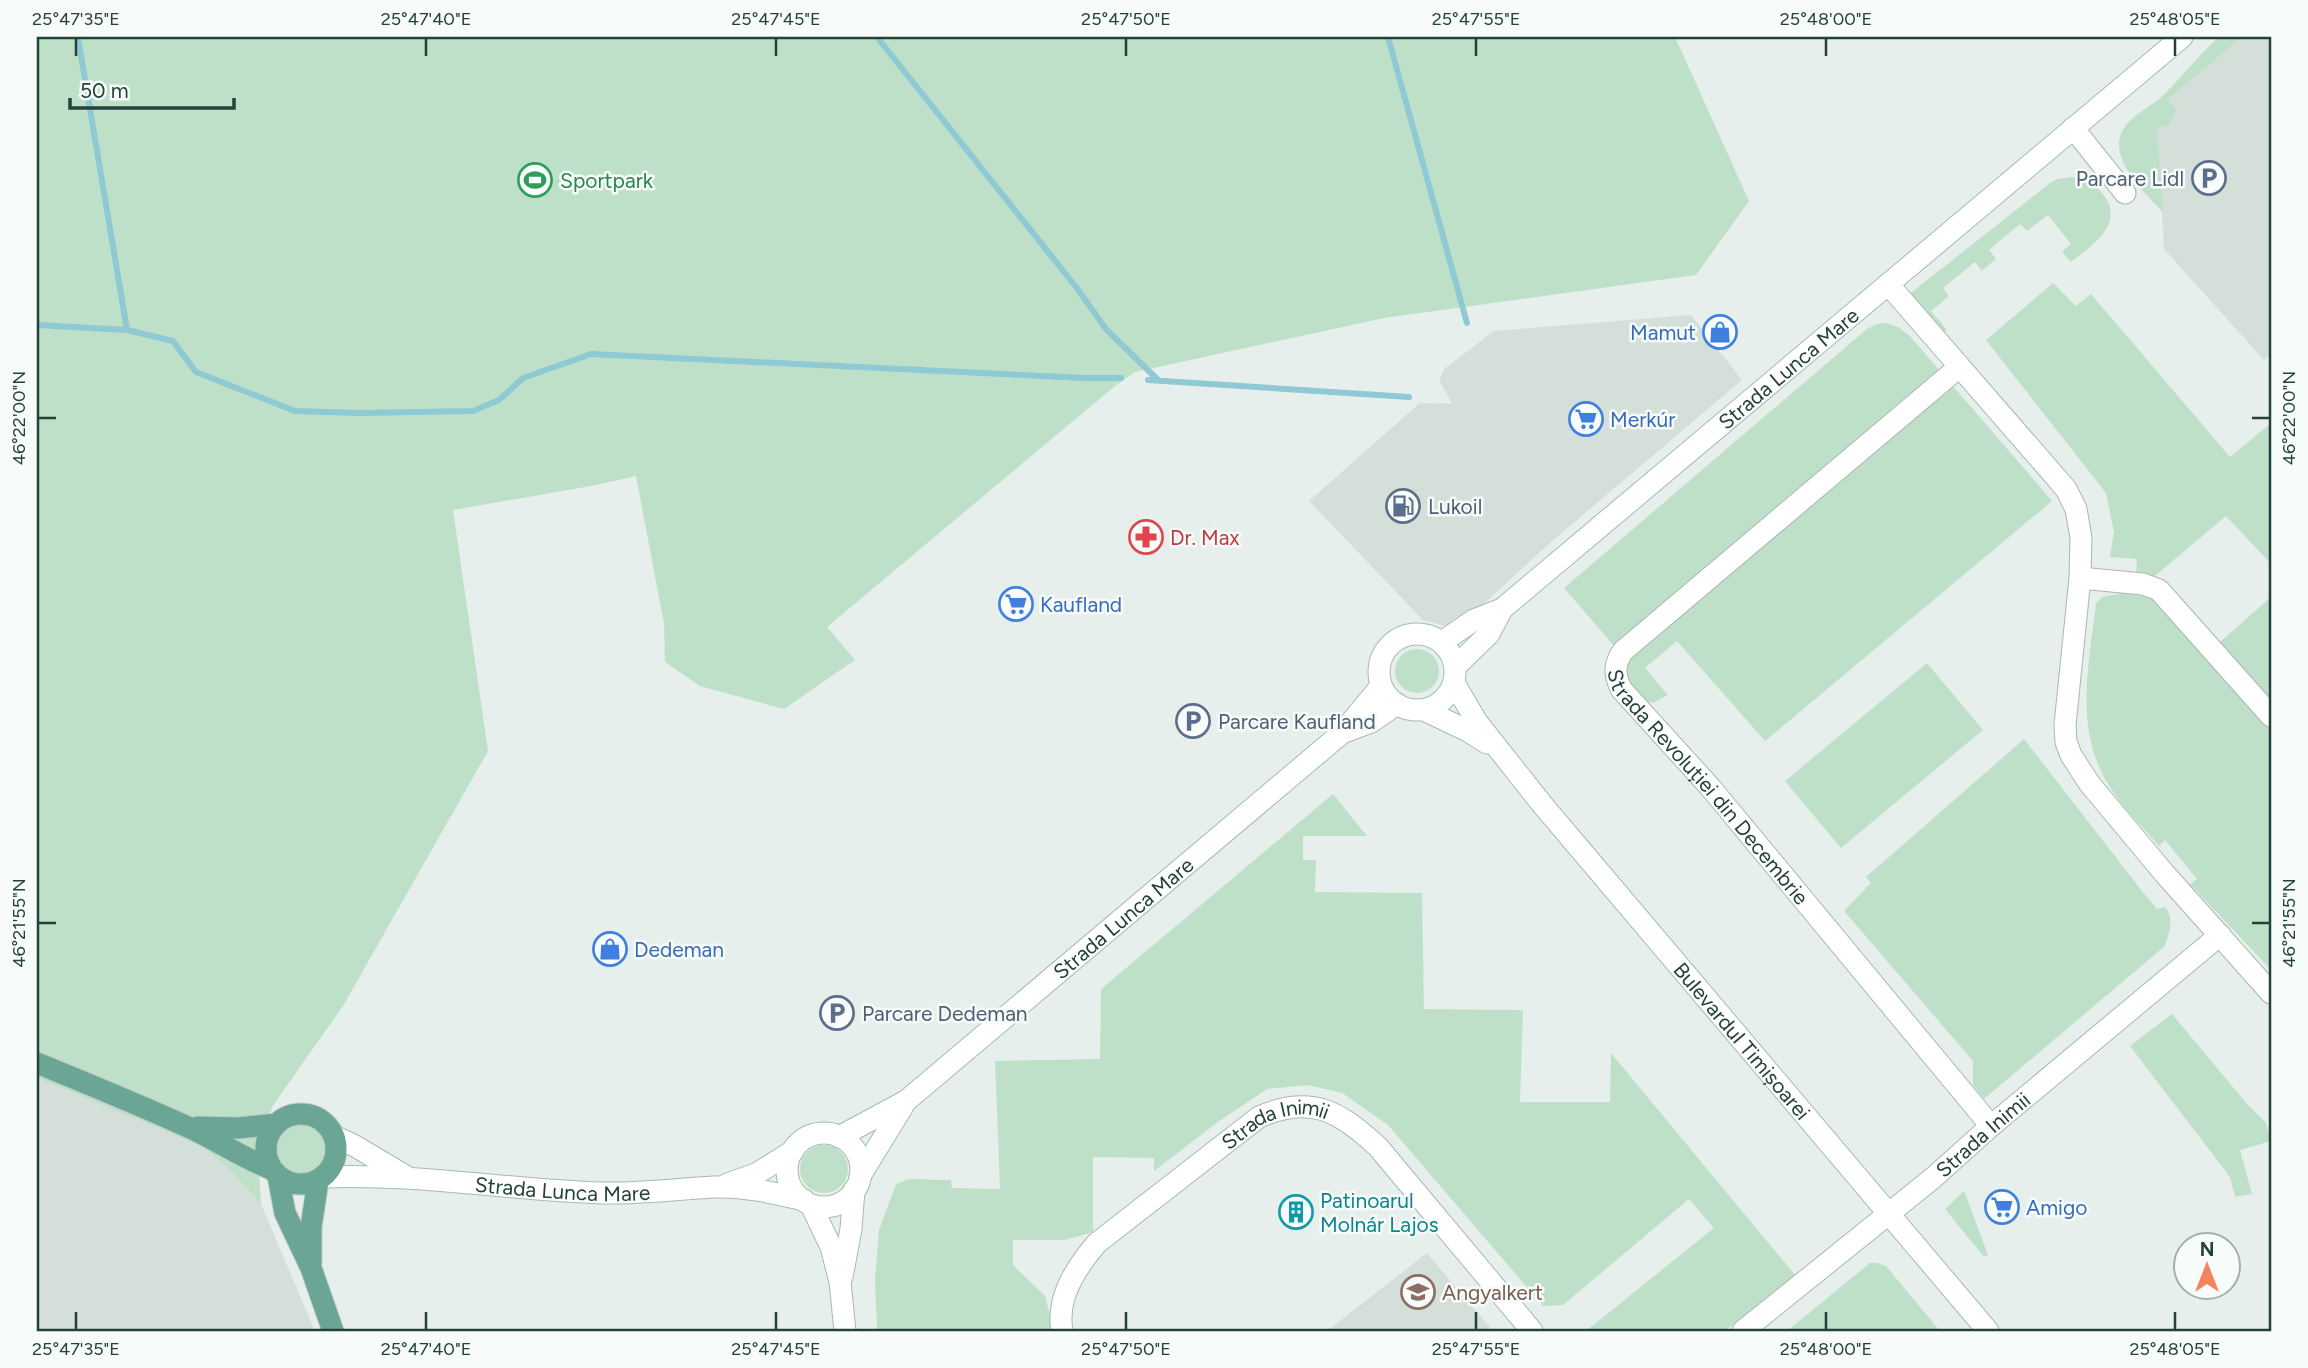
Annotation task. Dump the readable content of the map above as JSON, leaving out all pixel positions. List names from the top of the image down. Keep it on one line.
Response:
{"streets":{"street":["Strada Lunca Mare","Strada Revoluției din Decembrie","Bulevardul Timișoarei","Strada Inimii"]},"crossings":[["Strada Lunca Mare","Bulevardul Timișoarei"],["Strada Revoluției din Decembrie","Strada Inimii"],["Bulevardul Timișoarei","Strada Inimii"]],"places":{"parking":["Parcare Lidl","Parcare Kaufland","Parcare Dedeman"],"sports":["Sportpark"],"shop":["Mamut","Dedeman"],"supermarket":["Merkúr","Kaufland","Amigo"],"fuel station":["Lukoil"],"pharmacy":["Dr. Max"],"building":["Patinoarul Molnár Lajos"],"school or university":["Angyalkert"]},"scale_bar":"50 m","north":"top","coordinates":["25°47'35\"E","25°47'40\"E","25°47'45\"E","25°47'50\"E","25°47'55\"E","25°48'00\"E","25°48'05\"E","46°22'00\"N","46°21'55\"N"]}
